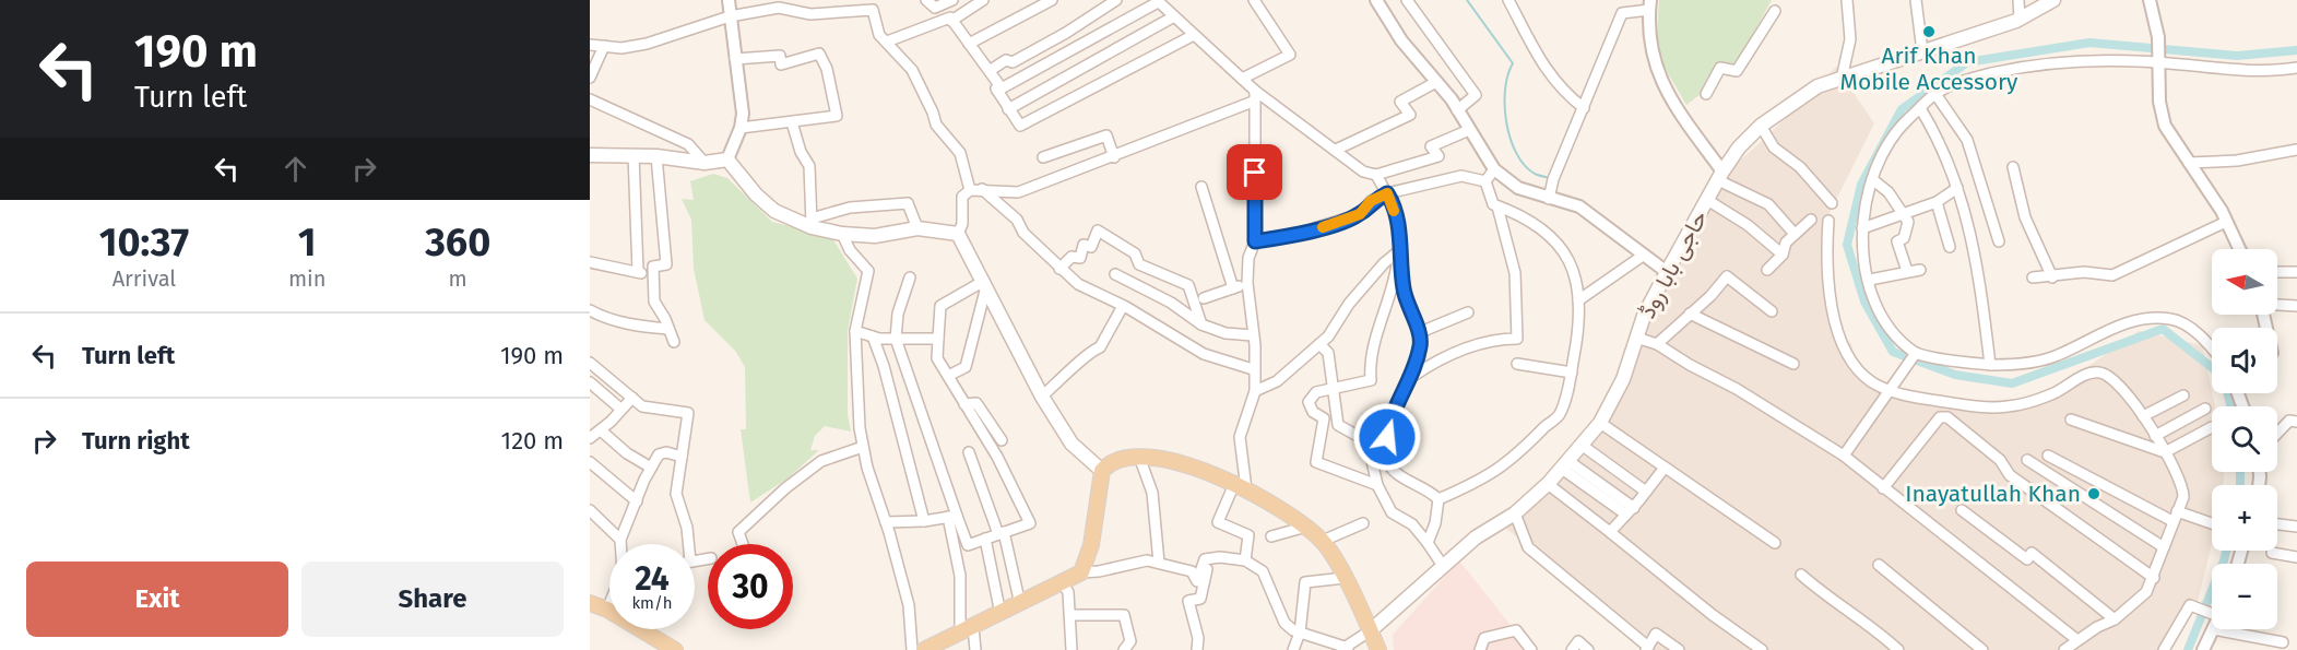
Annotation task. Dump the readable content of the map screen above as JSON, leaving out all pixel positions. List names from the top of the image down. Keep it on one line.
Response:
{"streets":{"main road":["حاجی بابا روڈ"]},"places":["Arif Khan Mobile Accessory","Inayatullah Khan"],"north":"left","page":{"turn":["190 m","Turn left"],"eta":["10:37","Arrival","1","min","360","m"],"map_buttons":["+","−"],"list":[{"name":"Turn left","value":"190 m"},{"name":"Turn right","value":"120 m"}],"speed":"24 km/h","limit":"30","buttons":["Exit","Share"]}}
